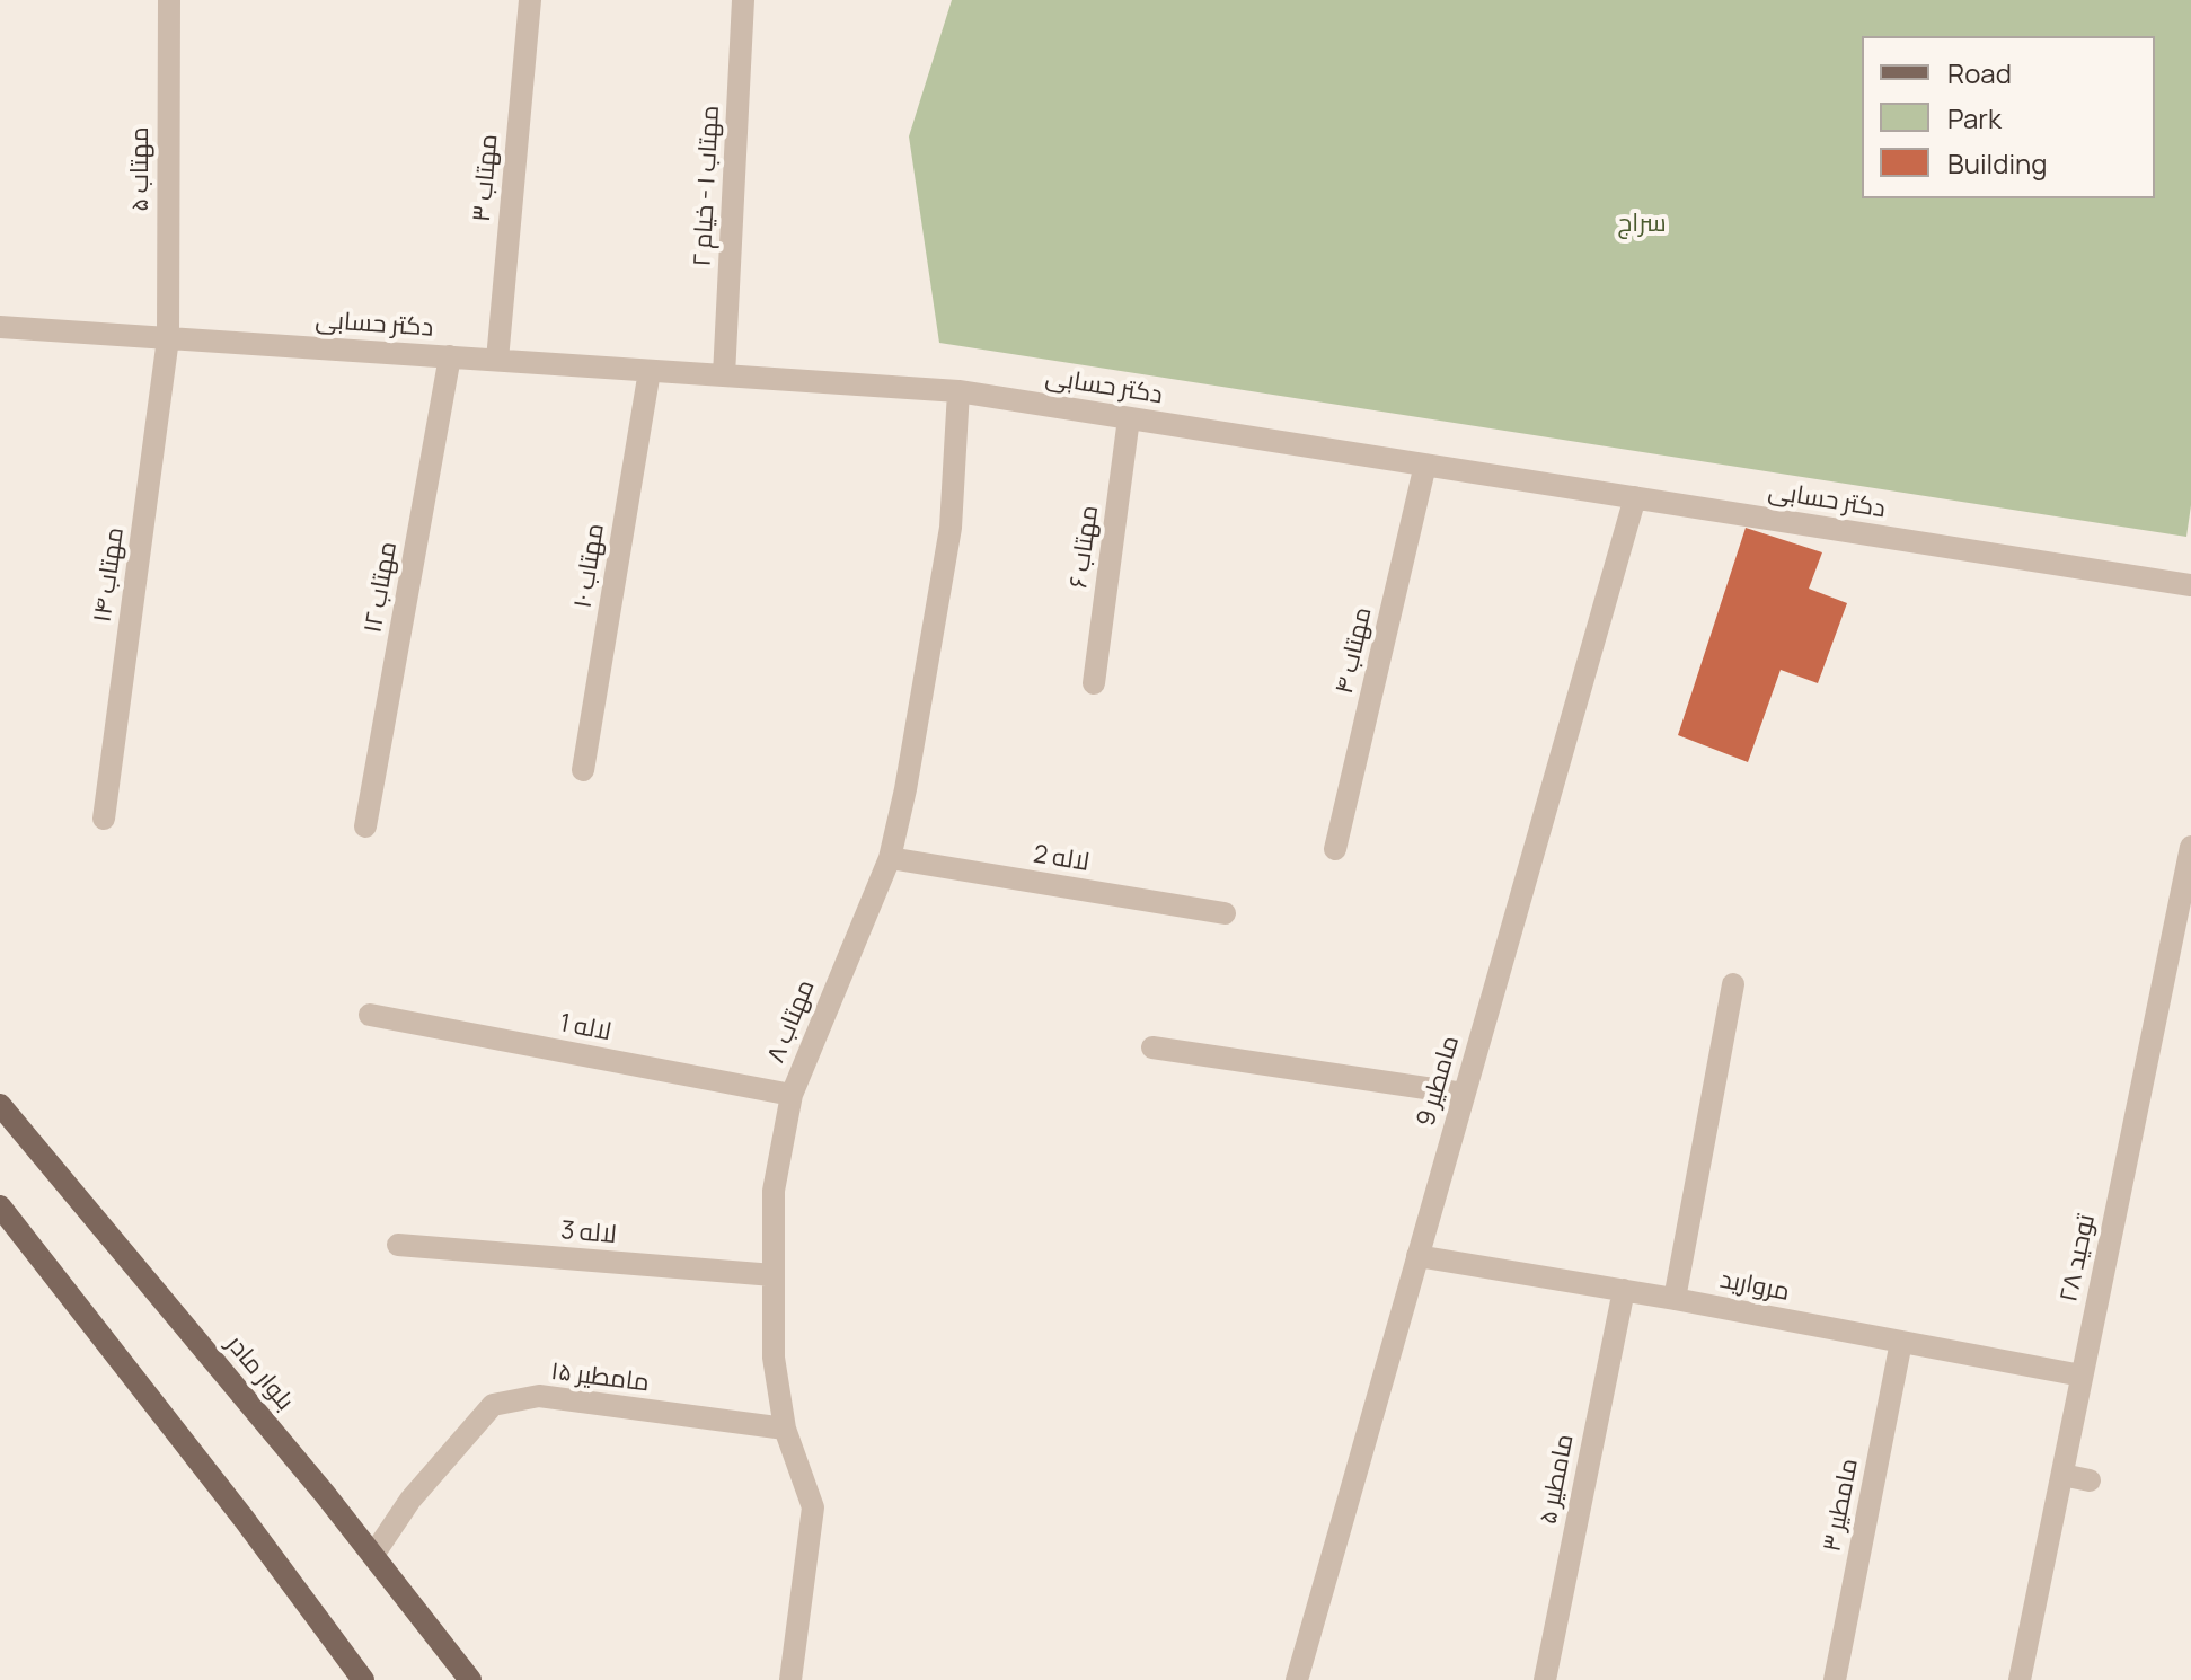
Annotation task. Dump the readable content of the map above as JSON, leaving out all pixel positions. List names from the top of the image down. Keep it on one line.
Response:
{"streets":{"main road":["بلوار مادر"],"street":["مهتاب ۵","مهتاب ۳","مهتاب ۱ - خیام ۲","دکتر حسابی","مهتاب ۶","مهتاب ۱۰","مهتاب ۱۴","مهتاب ۱۲","مهتاب ۴","لاله 2","مهتاب ۸","لاله 1","مامطیر 9","لاله 3","توحید ۲۸","مروارید","مامطیر ۱۵","مامطیر ۵","مامطیر ۳"]},"crossings":[["مهتاب ۵","دکتر حسابی"],["مهتاب ۵","مهتاب ۱۴"],["مهتاب ۳","دکتر حسابی"],["مهتاب ۱ - خیام ۲","دکتر حسابی"],["دکتر حسابی","مهتاب ۶"],["دکتر حسابی","مهتاب ۱۰"],["دکتر حسابی","مهتاب ۱۴"],["دکتر حسابی","مهتاب ۱۲"],["دکتر حسابی","مهتاب ۴"],["دکتر حسابی","مهتاب ۸"],["دکتر حسابی","مامطیر 9"],["لاله 2","مهتاب ۸"],["مهتاب ۸","لاله 1"],["مهتاب ۸","لاله 3"],["مهتاب ۸","مامطیر ۱۵"],["مامطیر 9","مروارید"],["توحید ۲۸","مروارید"],["مروارید","مامطیر ۵"],["مروارید","مامطیر ۳"],["بلوار مادر","مامطیر ۱۵"]],"parks":["سراج"],"legend":["Road","Park","Building"]}
